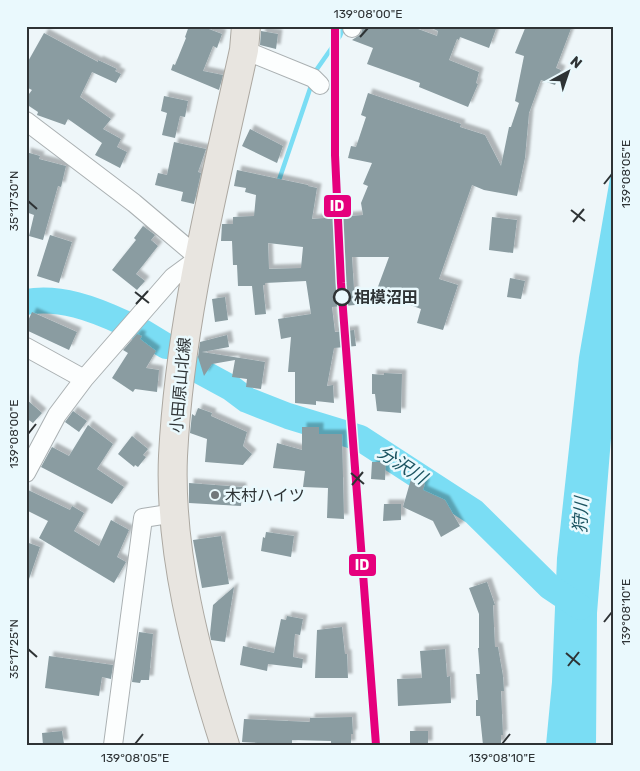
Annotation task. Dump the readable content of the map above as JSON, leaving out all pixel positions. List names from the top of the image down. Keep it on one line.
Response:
{"streets":{"main road":["小田原山北線"]},"water":["分沢川","狩川"],"places":["相模沼田","木村ハイツ"],"lines":["transit line ID"],"north":"top right","coordinates":["139°08'00\"E","139°08'05\"E","35°17'30\"N","139°08'10\"E","35°17'25\"N"]}
